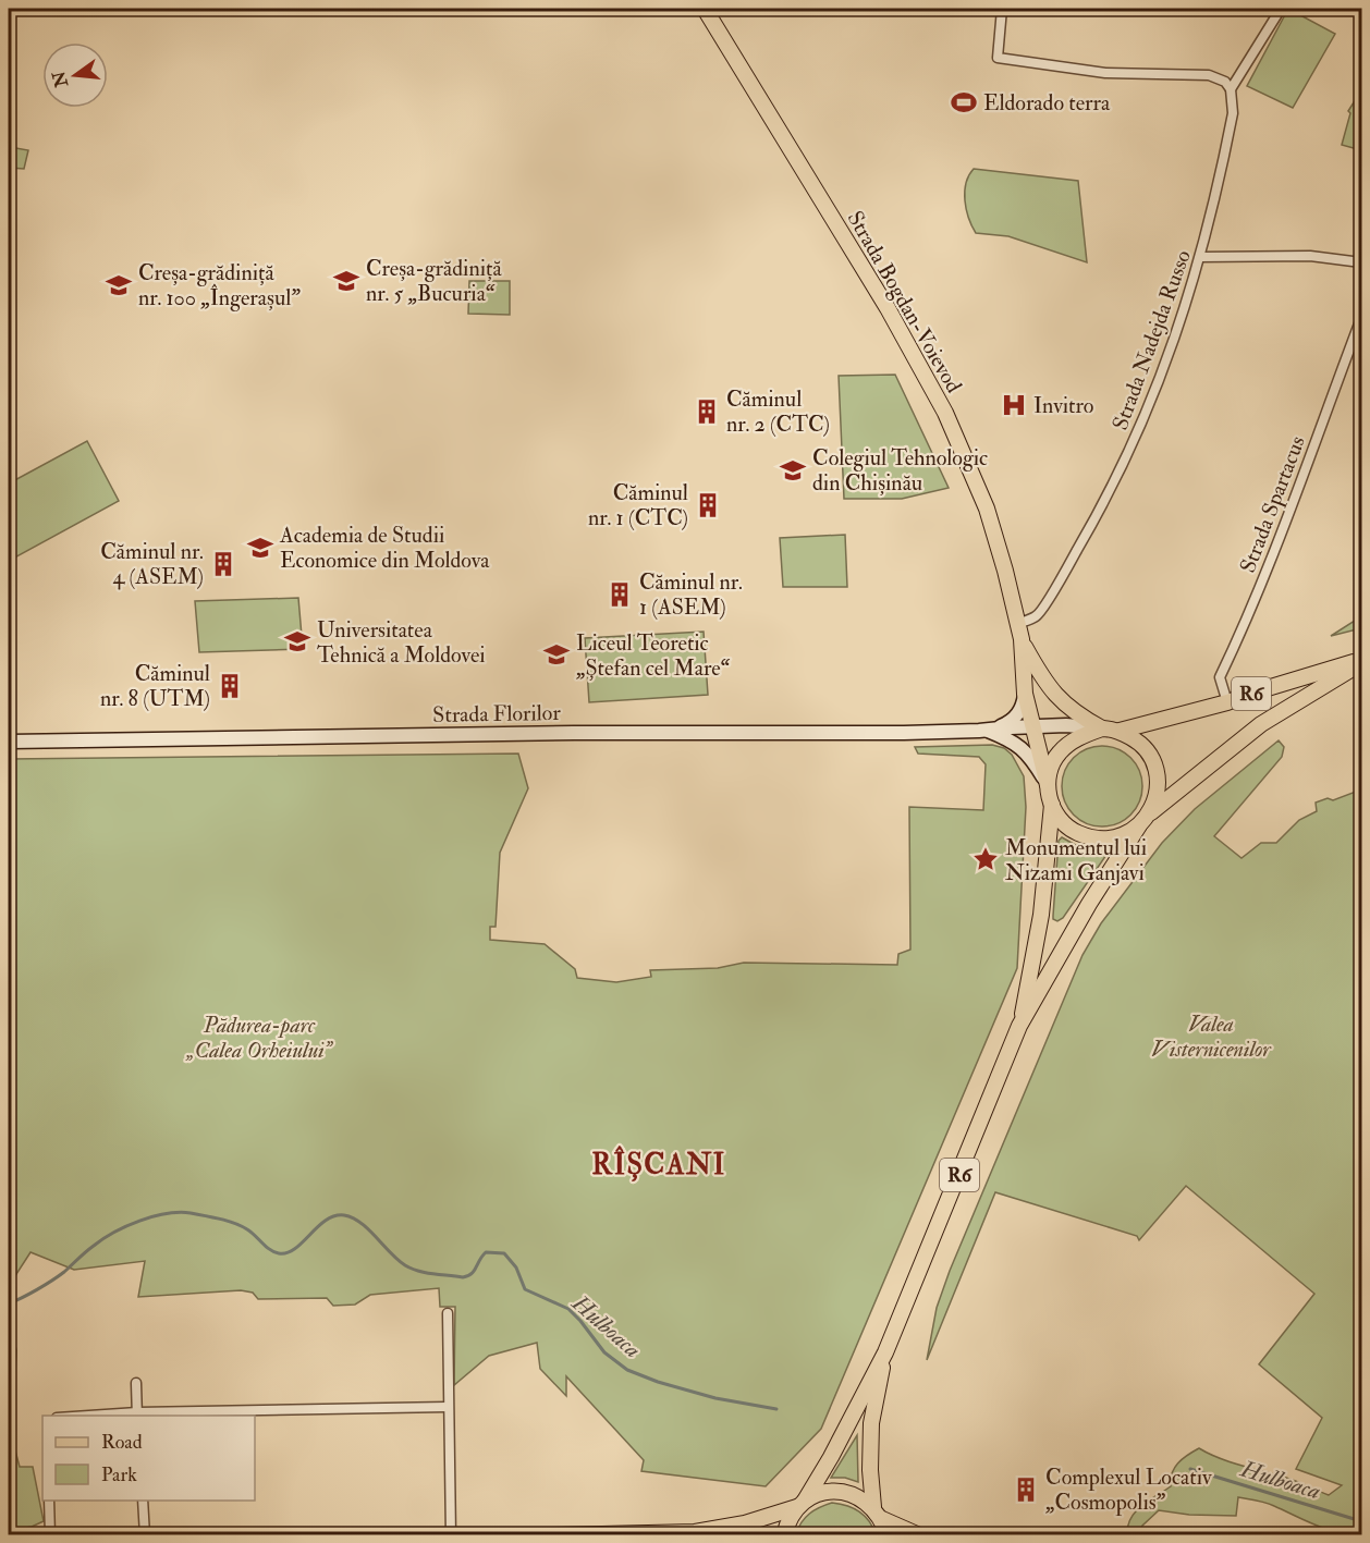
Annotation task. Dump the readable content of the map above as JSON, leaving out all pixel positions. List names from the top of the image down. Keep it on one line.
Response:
{"streets":{"main road":["Strada Bogdan-Voievod","R6","Strada Florilor"],"street":["Strada Nadejda Russo","Strada Spartacus"]},"crossings":[["Strada Bogdan-Voievod","Strada Nadejda Russo"],["Strada Bogdan-Voievod","R6"],["Strada Bogdan-Voievod","Strada Florilor"],["Strada Spartacus","R6"],["R6","Strada Florilor"]],"districts":["RÎȘCANI"],"water":["Hulboaca"],"parks":["Valea Visternicenilor","Pădurea-parc „Calea Orheiului”"],"places":{"sports":["Eldorado terra"],"school or university":["Creșa-grădiniță nr. 5 „Bucuria“","Creșa-grădiniță nr. 100 „Îngerașul”","Colegiul Tehnologic din Chișinău","Academia de Studii Economice din Moldova","Universitatea Tehnică a Moldovei","Liceul Teoretic „Ștefan cel Mare“"],"hospital":["Invitro"],"building":["Căminul nr. 2 (CTC)","Căminul nr. 1 (CTC)","Căminul nr. 4 (ASEM)","Căminul nr. 1 (ASEM)","Căminul nr. 8 (UTM)","Complexul Locativ „Cosmopolis”"],"place":["Monumentul lui Nizami Ganjavi"]},"legend":["Road","Park"],"north":"left"}
